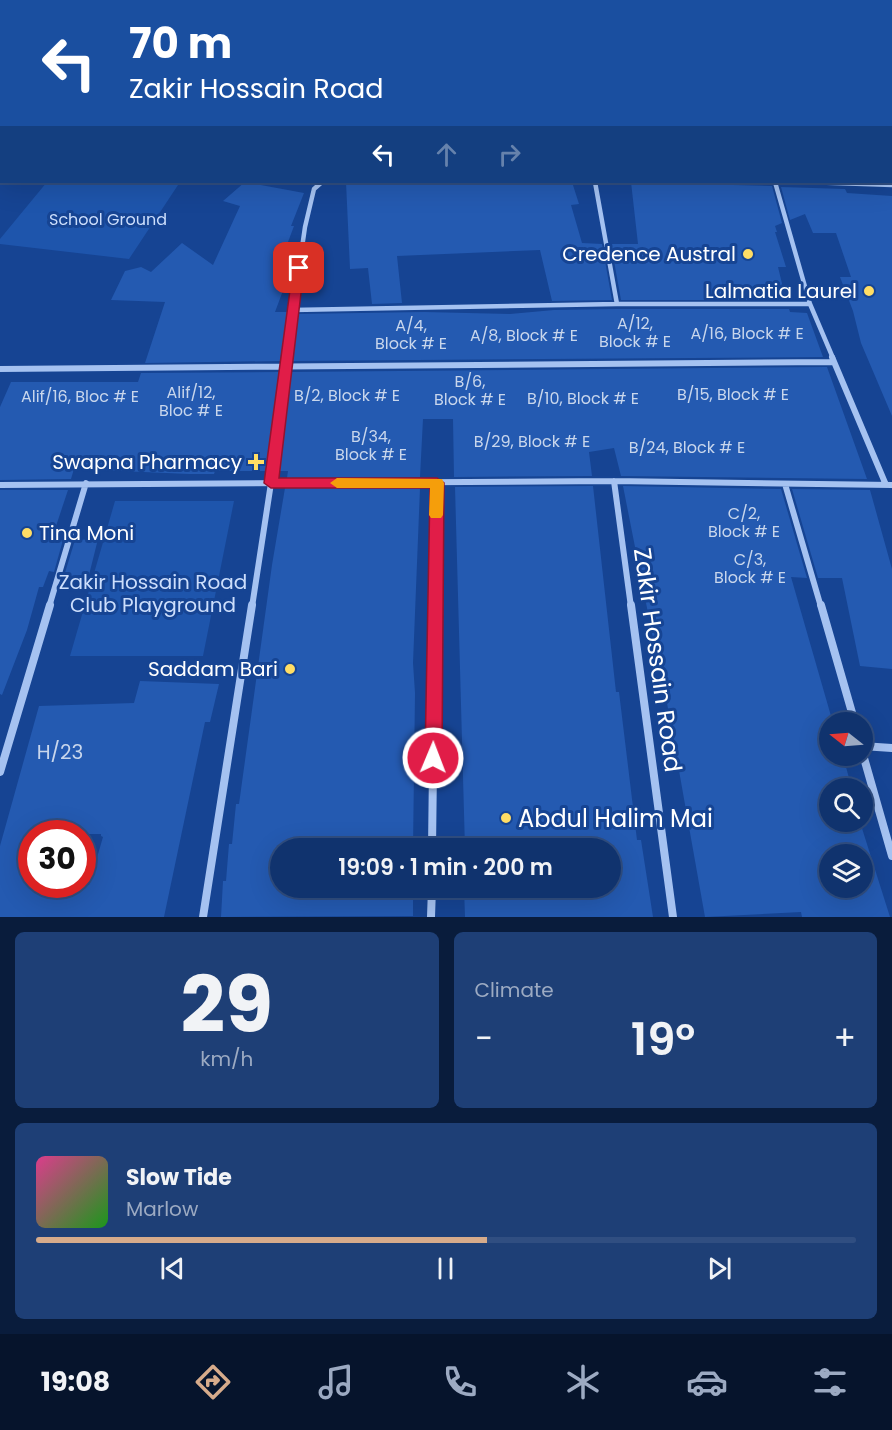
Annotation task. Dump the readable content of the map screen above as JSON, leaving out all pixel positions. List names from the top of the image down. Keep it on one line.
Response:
{"streets":{"street":["Zakir Hossain Road"]},"parks":["School Ground","Zakir Hossain Road Club Playground"],"places":{"other":["Credence Austral","Lalmatia Laurel","Tina Moni","Saddam Bari","Abdul Halim Mai"],"health":["Swapna Pharmacy"]},"house_numbers":["A/12, Block # E","A/4, Block # E","A/16, Block # E","A/8, Block # E","B/6, Block # E","Alif/12, Bloc # E","B/15, Block # E","B/2, Block # E","Alif/16, Bloc # E","B/10, Block # E","B/34, Block # E","B/29, Block # E","B/24, Block # E","C/2, Block # E","C/3, Block # E","H/23"],"north":"left","page":{"turn":["70 m","Zakir Hossain Road"],"limit":"30","trip":"19:09 · 1 min · 200 m","tile":[["29","km/h"],"Climate"],"heat":["−","19°","+"],"song":["Slow Tide","Marlow"],"tabs":"19:08"}}
